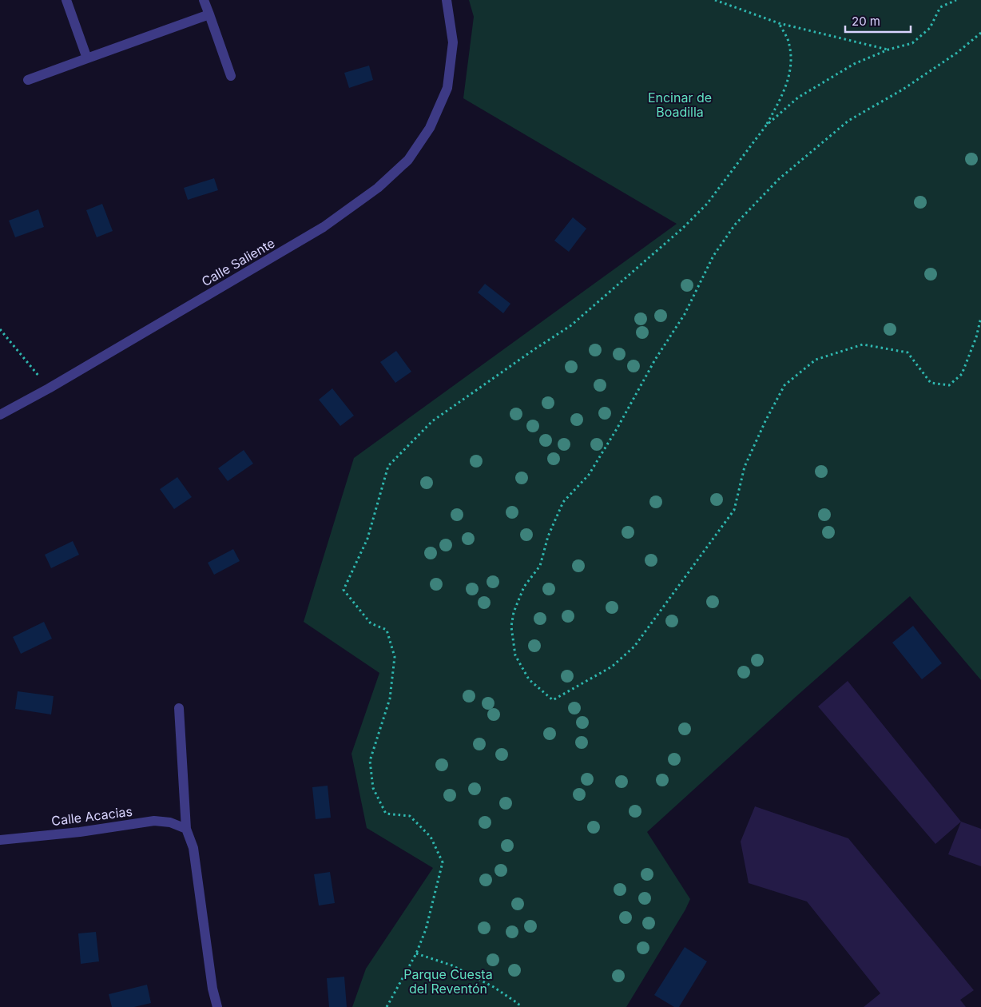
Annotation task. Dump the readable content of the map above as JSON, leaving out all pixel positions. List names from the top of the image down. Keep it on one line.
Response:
{"streets":{"street":["Calle Saliente","Calle Acacias"]},"parks":["Encinar de Boadilla","Parque Cuesta del Reventón"],"scale_bar":"20 m"}
